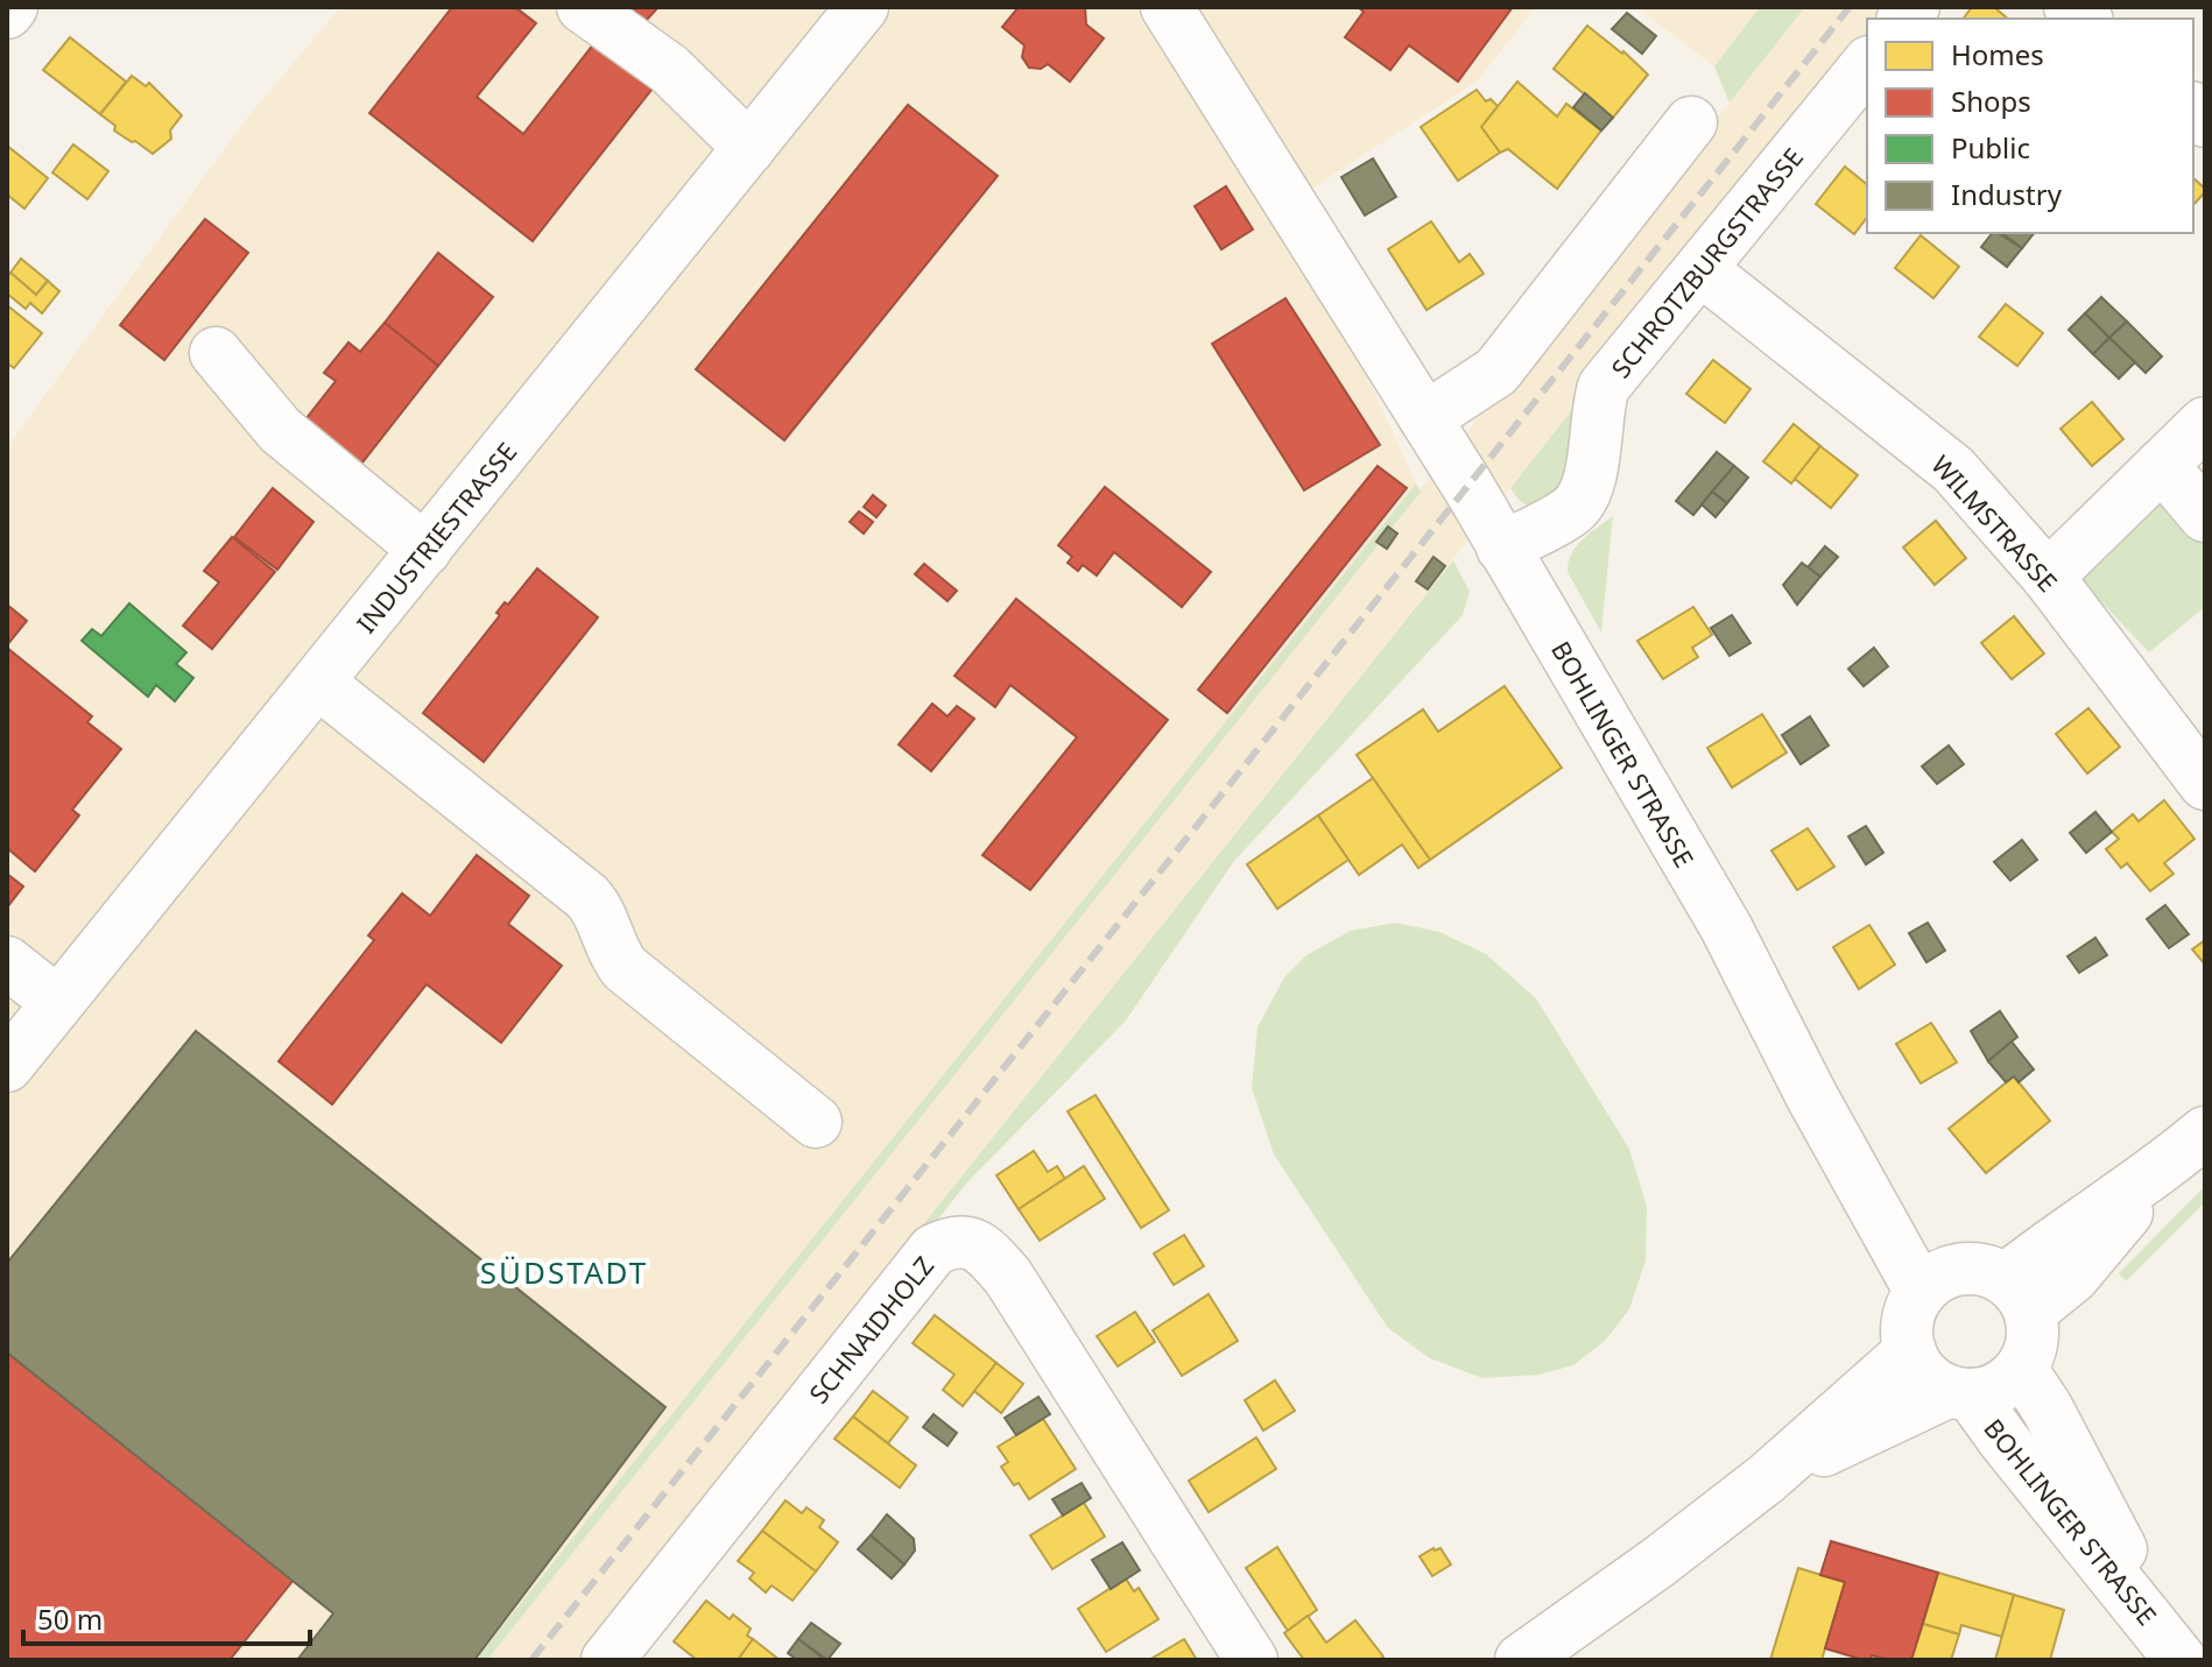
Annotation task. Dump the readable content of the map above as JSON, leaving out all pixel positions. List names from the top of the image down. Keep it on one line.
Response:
{"streets":{"street":["SCHROTZBURGSTRASSE","WILMSTRASSE","INDUSTRIESTRASSE","BOHLINGER STRASSE","SCHNAIDHOLZ"]},"crossings":[["SCHROTZBURGSTRASSE","WILMSTRASSE"],["SCHROTZBURGSTRASSE","BOHLINGER STRASSE"]],"districts":["SÜDSTADT"],"legend":["Homes","Shops","Public","Industry"],"scale_bar":"50 m"}
